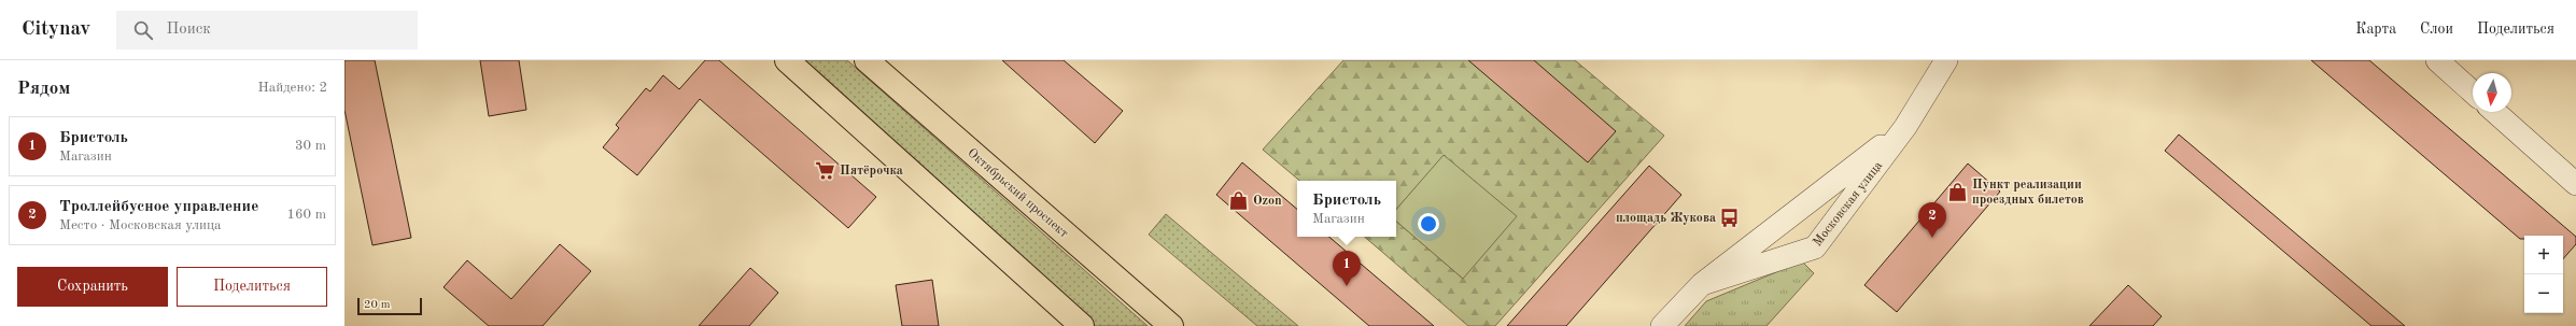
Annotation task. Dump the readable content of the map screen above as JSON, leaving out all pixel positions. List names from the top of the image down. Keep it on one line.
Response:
{"streets":{"main road":["Октябрьский проспект"],"street":["Московская улица"]},"places":{"supermarket":["Пятёрочка"],"shop":["Пункт реализации проездных билетов","Ozon"],"bus stop":["площадь Жукова"]},"scale_bar":"20 m","north":"bottom","page":{"header":"Citynav","search":"Поиск","nav":["Карта","Слои","Поделиться"],"heading":["Рядом","Найдено: 2"],"list":[{"mark":"1","name":"Бристоль","note":"Магазин","value":"30 m"},{"mark":"2","name":"Троллейбусное управление","note":"Место · Московская улица","value":"160 m"}],"popup":["Бристоль","Магазин"],"pins":["2","1"],"map_buttons":["+","−"],"buttons":["Сохранить","Поделиться"],"scale":"20 m"}}
